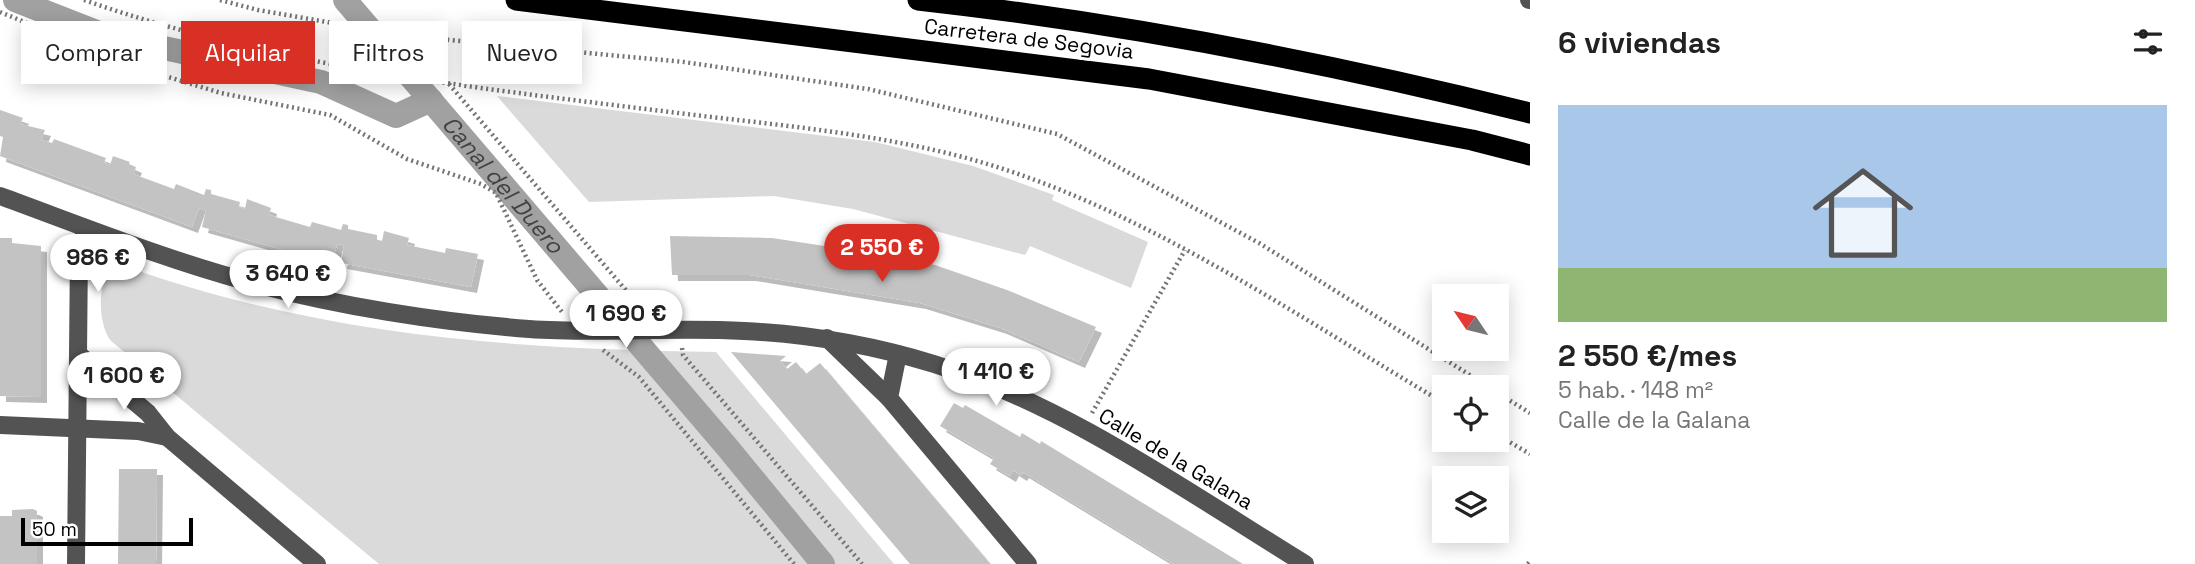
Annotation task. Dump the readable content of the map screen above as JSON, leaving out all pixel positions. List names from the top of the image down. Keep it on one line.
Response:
{"streets":{"highway":["Carretera de Segovia"],"street":["Calle de la Galana"]},"water":["Canal del Duero"],"scale_bar":"50 m","north":"top left","page":{"heading":"6 viviendas","chip":["Comprar","Alquilar","Filtros","Nuevo"],"list":[{"name":"2 550 €/mes","note":"5 hab. · 148 m² · Calle de la Galana"}],"price":["2 550 €","986 €","3 640 €","1 690 €","1 410 €","1 600 €"],"scale":"50 m"}}
